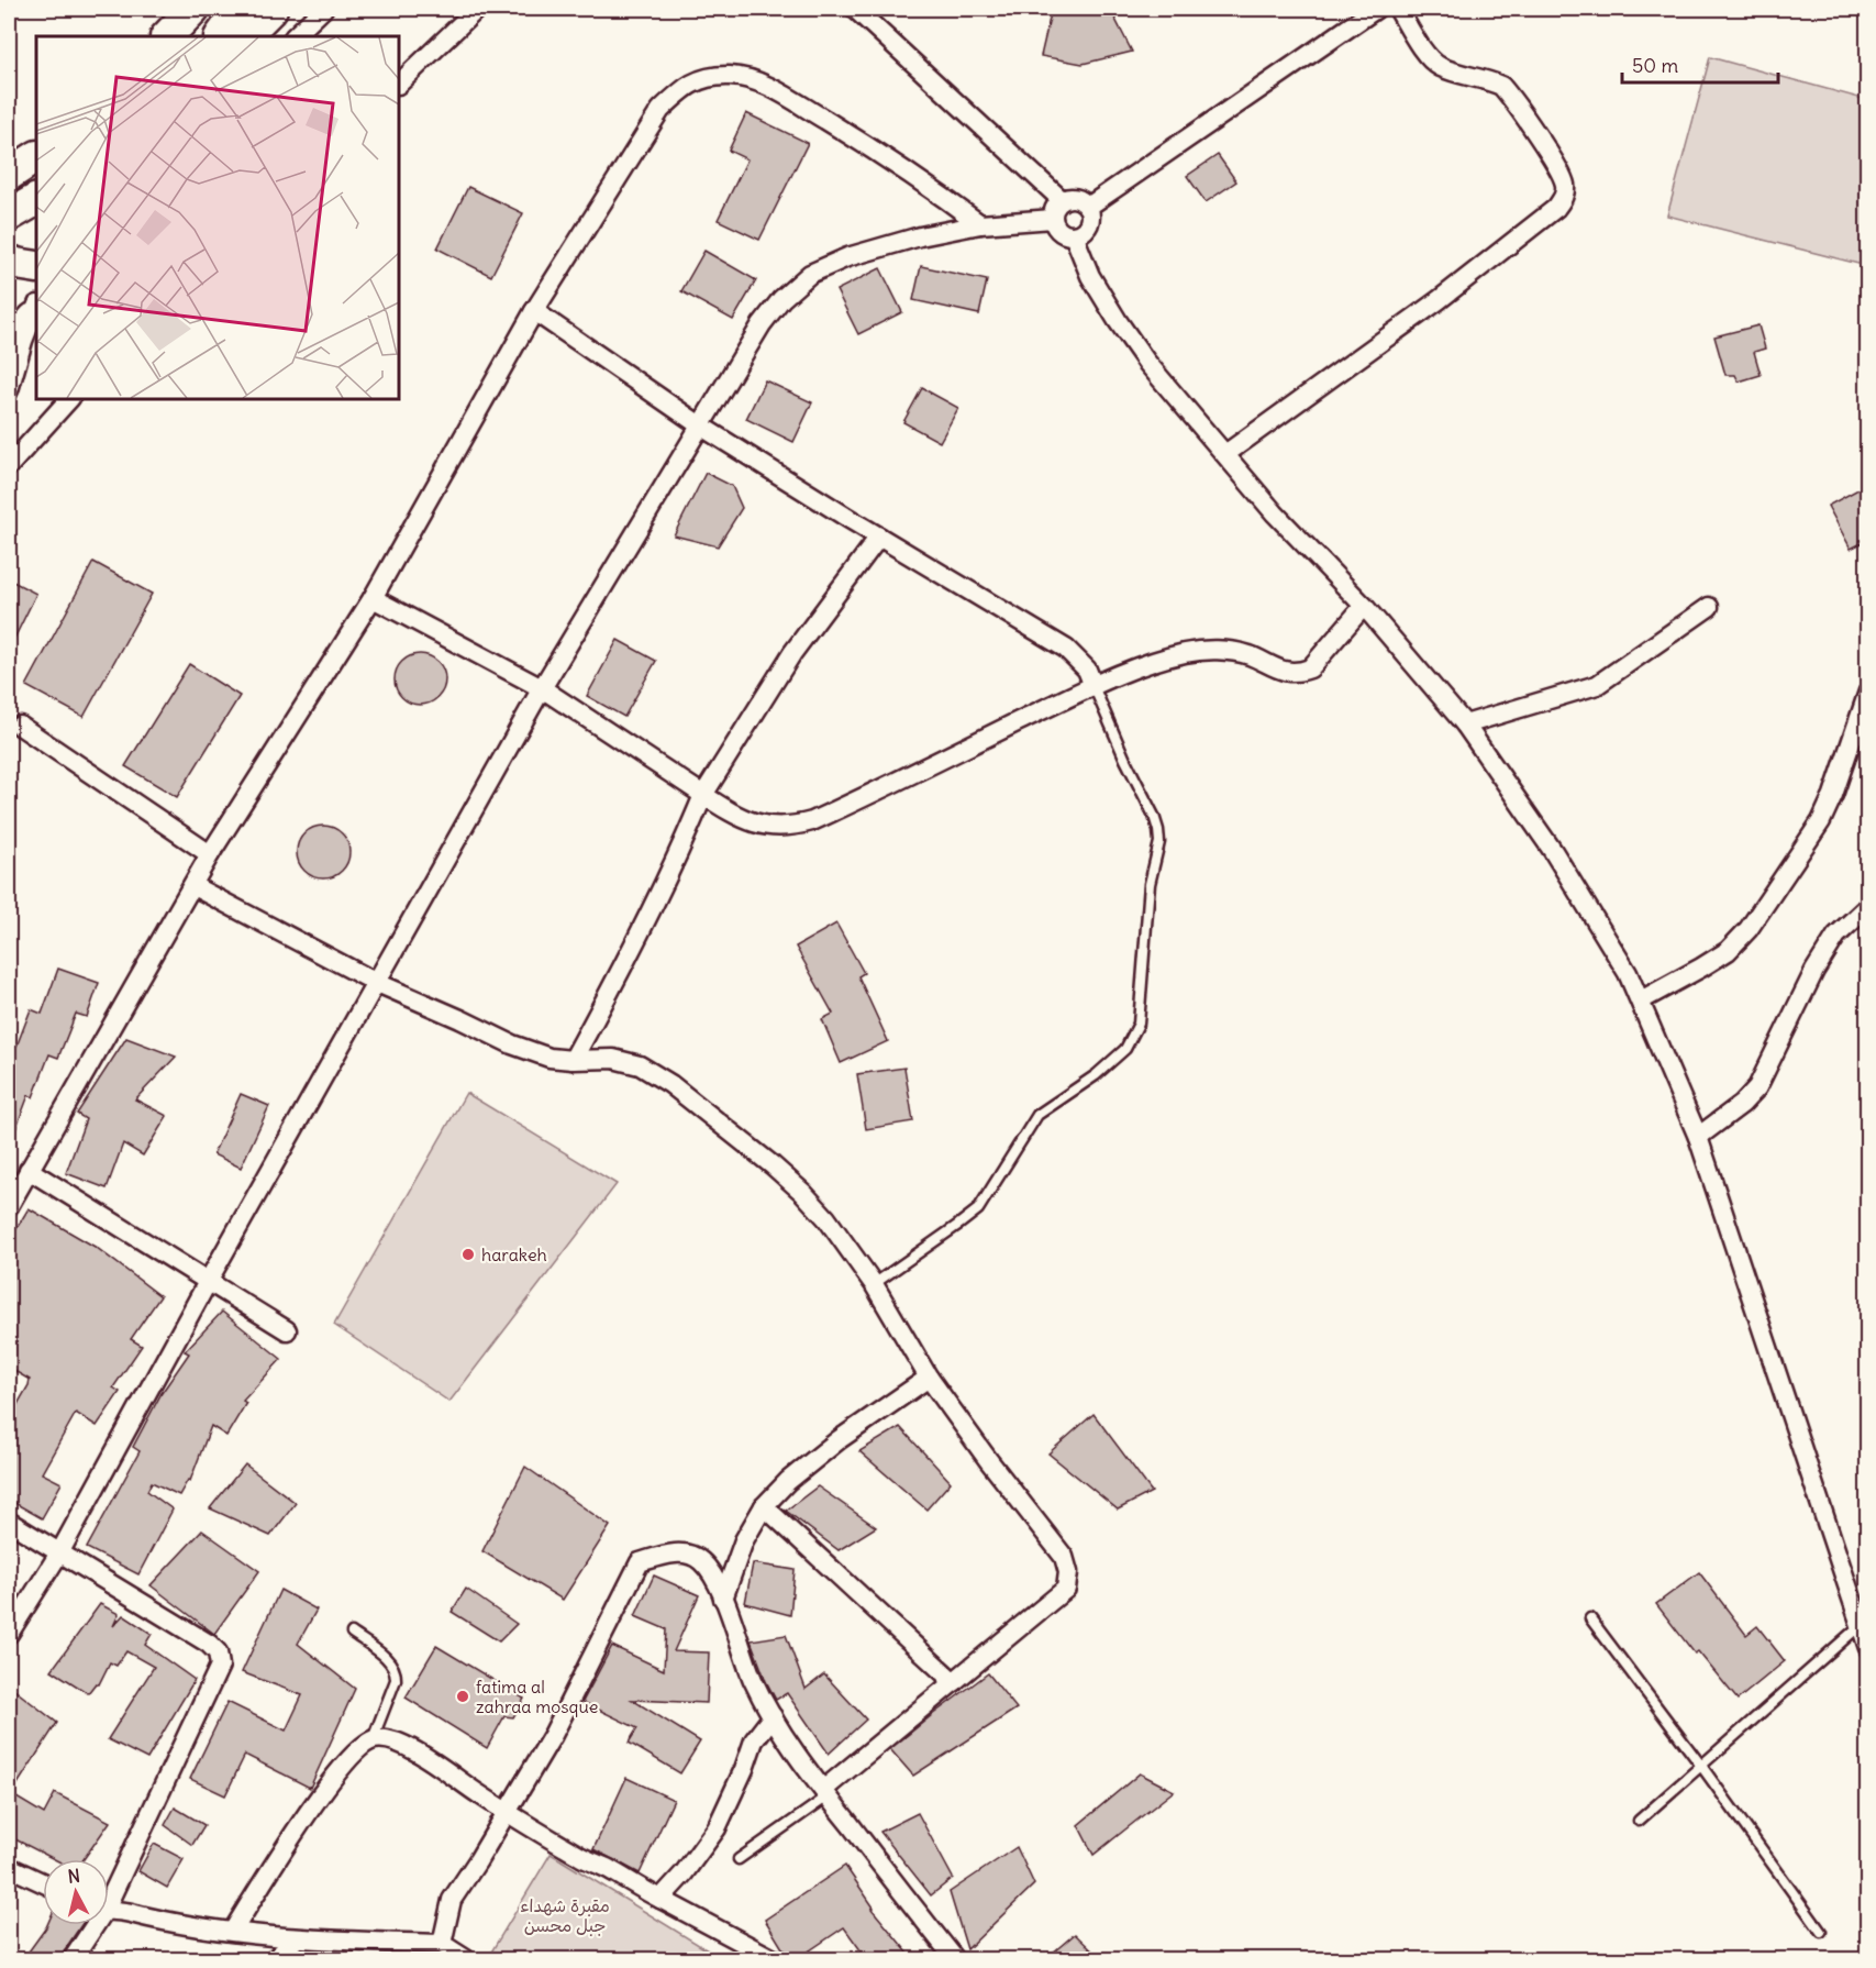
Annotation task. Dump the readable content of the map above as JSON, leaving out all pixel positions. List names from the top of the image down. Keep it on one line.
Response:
{"parks":["مقبرة شهداء جبل محسن"],"places":["harakeh","fatima al zahraa mosque"],"scale_bar":"50 m","north":"top"}
